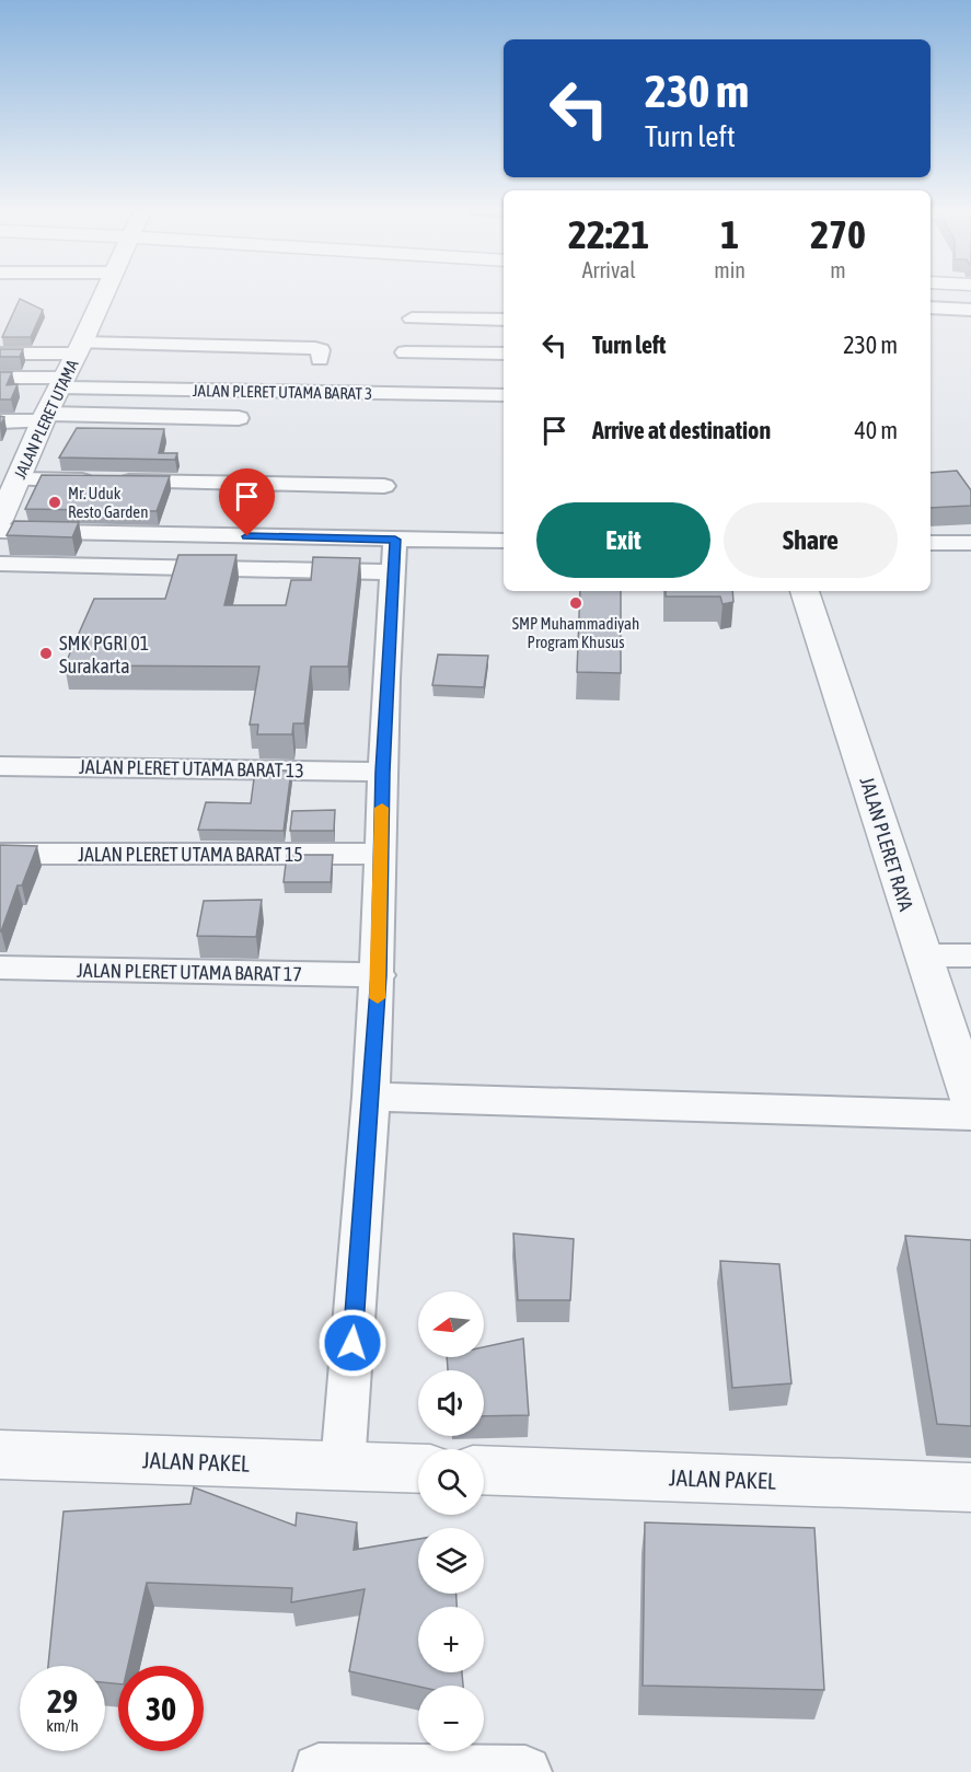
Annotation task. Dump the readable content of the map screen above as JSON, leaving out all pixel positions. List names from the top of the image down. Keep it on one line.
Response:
{"streets":{"street":["JALAN PLERET UTAMA BARAT 3","JALAN PLERET UTAMA","JALAN PLERET UTAMA BARAT 13","JALAN PLERET RAYA","JALAN PLERET UTAMA BARAT 15","JALAN PLERET UTAMA BARAT 17","JALAN PAKEL"]},"crossings":[["JALAN PLERET UTAMA BARAT 3","JALAN PLERET UTAMA"]],"places":["Mr. Uduk Resto Garden","SMP Muhammadiyah Program Khusus","SMK PGRI 01 Surakarta"],"north":"left","page":{"turn":["230 m","Turn left"],"eta":["22:21","Arrival","1","min","270","m"],"list":[{"name":"Turn left","value":"230 m"},{"name":"Arrive at destination","value":"40 m"}],"buttons":["Exit","Share"],"map_buttons":["+","−"],"speed":"29 km/h","limit":"30"}}
